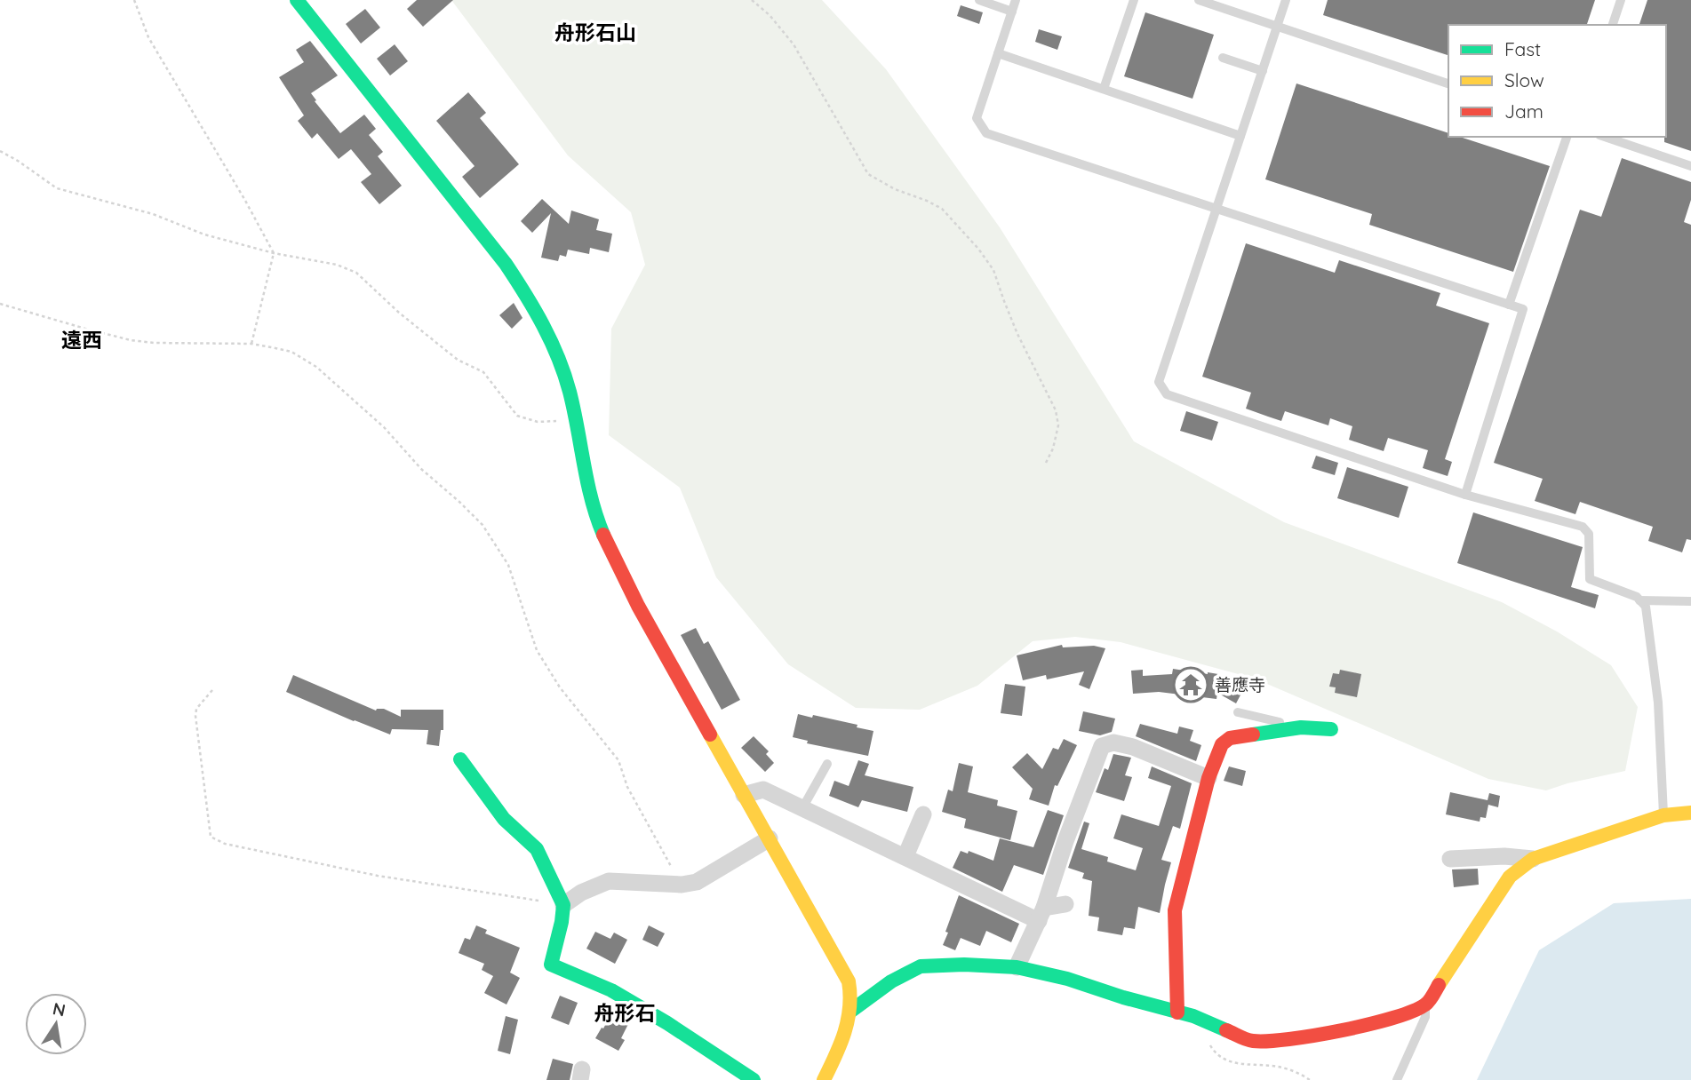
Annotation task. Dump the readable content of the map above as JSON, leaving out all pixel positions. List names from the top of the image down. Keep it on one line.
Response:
{"districts":["舟形石山","遠西","舟形石"],"places":{"temple":["善應寺"]},"legend":["Fast","Slow","Jam"],"north":"top"}
